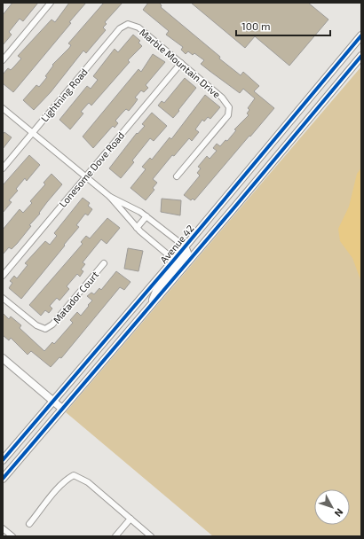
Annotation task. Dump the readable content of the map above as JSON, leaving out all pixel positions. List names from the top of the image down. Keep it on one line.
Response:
{"streets":{"street":["Marble Mountain Drive","Lightning Road","Lonesome Dove Road","Avenue 42","Matador Court"]},"crossings":[["Marble Mountain Drive","Lightning Road"],["Marble Mountain Drive","Lonesome Dove Road"]],"scale_bar":"100 m","north":"bottom right"}
